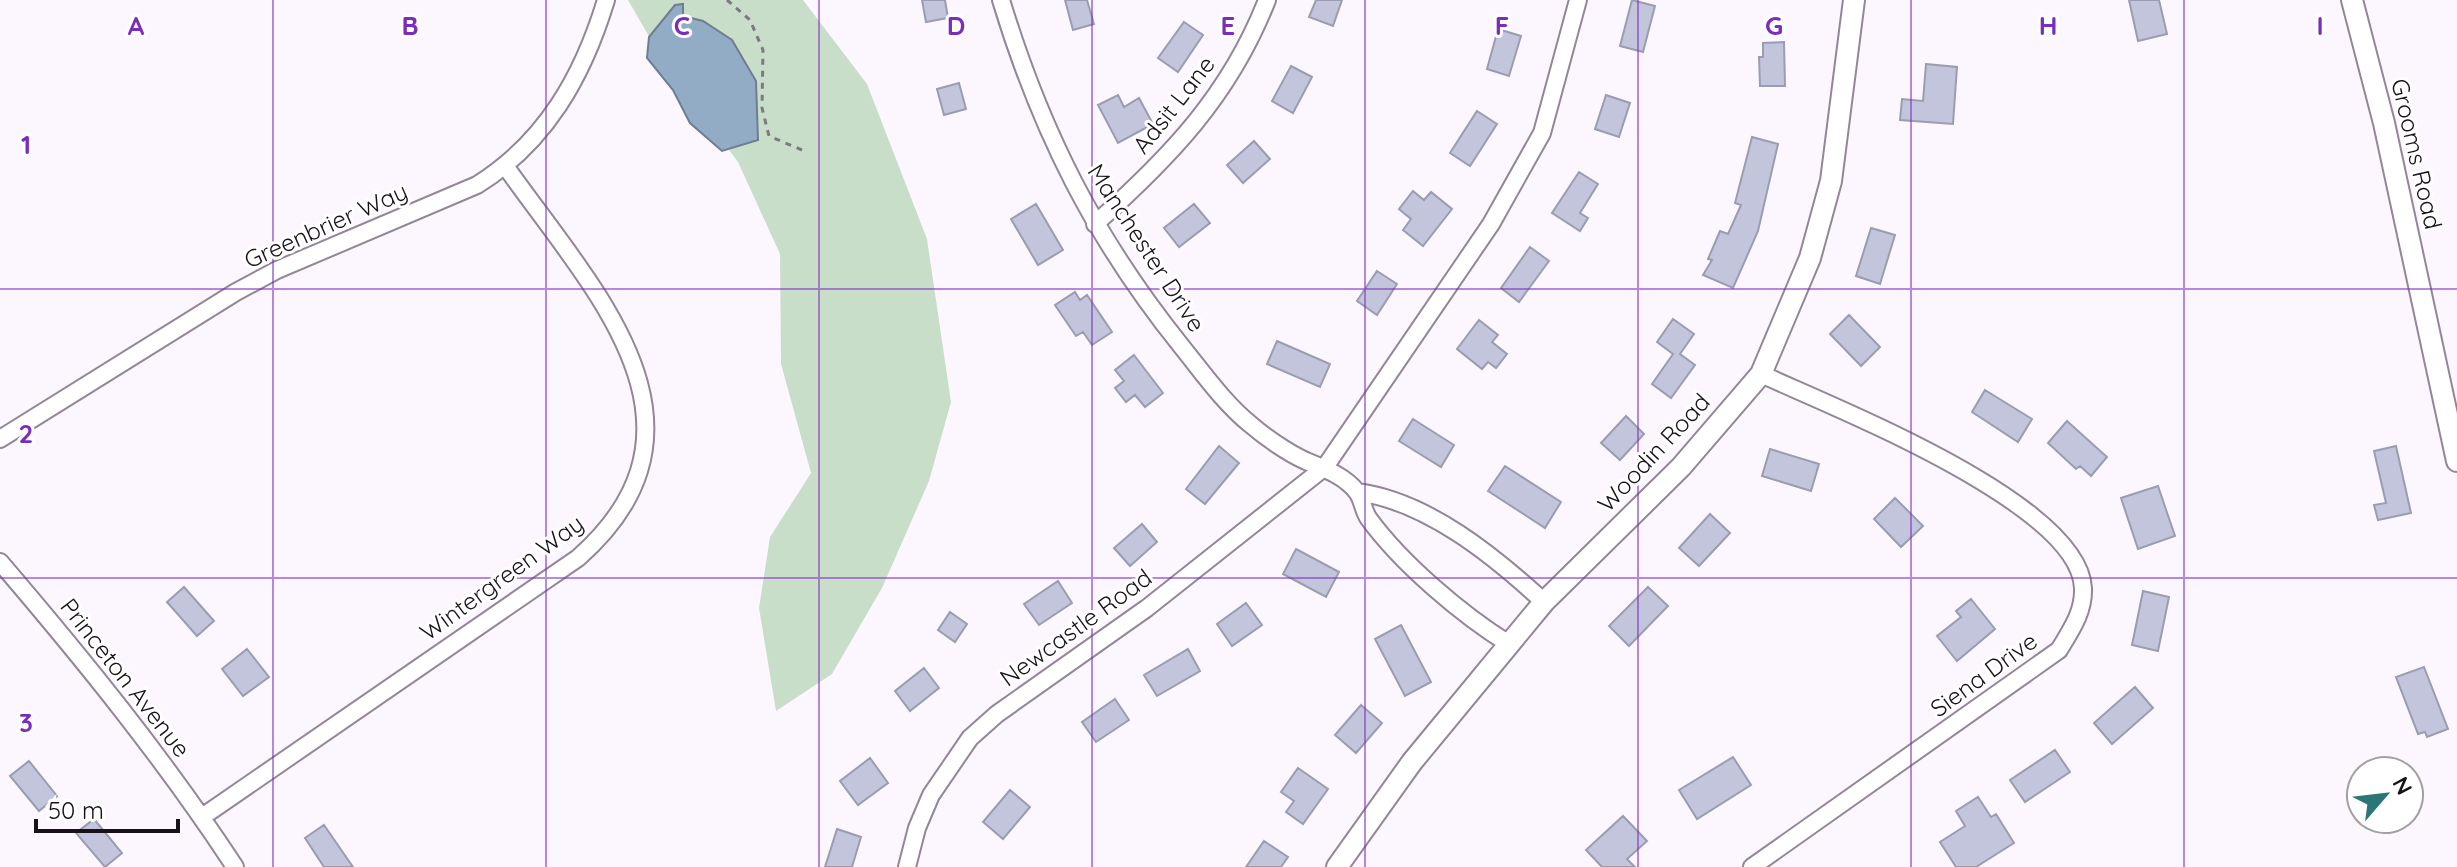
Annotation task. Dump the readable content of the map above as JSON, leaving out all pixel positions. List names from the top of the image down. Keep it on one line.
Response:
{"streets":{"street":["Adsit Lane","Grooms Road","Greenbrier Way","Manchester Drive","Woodin Road","Wintergreen Way","Newcastle Road","Siena Drive","Princeton Avenue"]},"crossings":[["Adsit Lane","Manchester Drive"],["Greenbrier Way","Wintergreen Way"],["Manchester Drive","Woodin Road"],["Manchester Drive","Newcastle Road"],["Woodin Road","Siena Drive"],["Wintergreen Way","Princeton Avenue"]],"scale_bar":"50 m","north":"top right","grid":{"columns":["A","B","C","D","E","F","G","H","I"],"rows":["1","2","3"]}}
